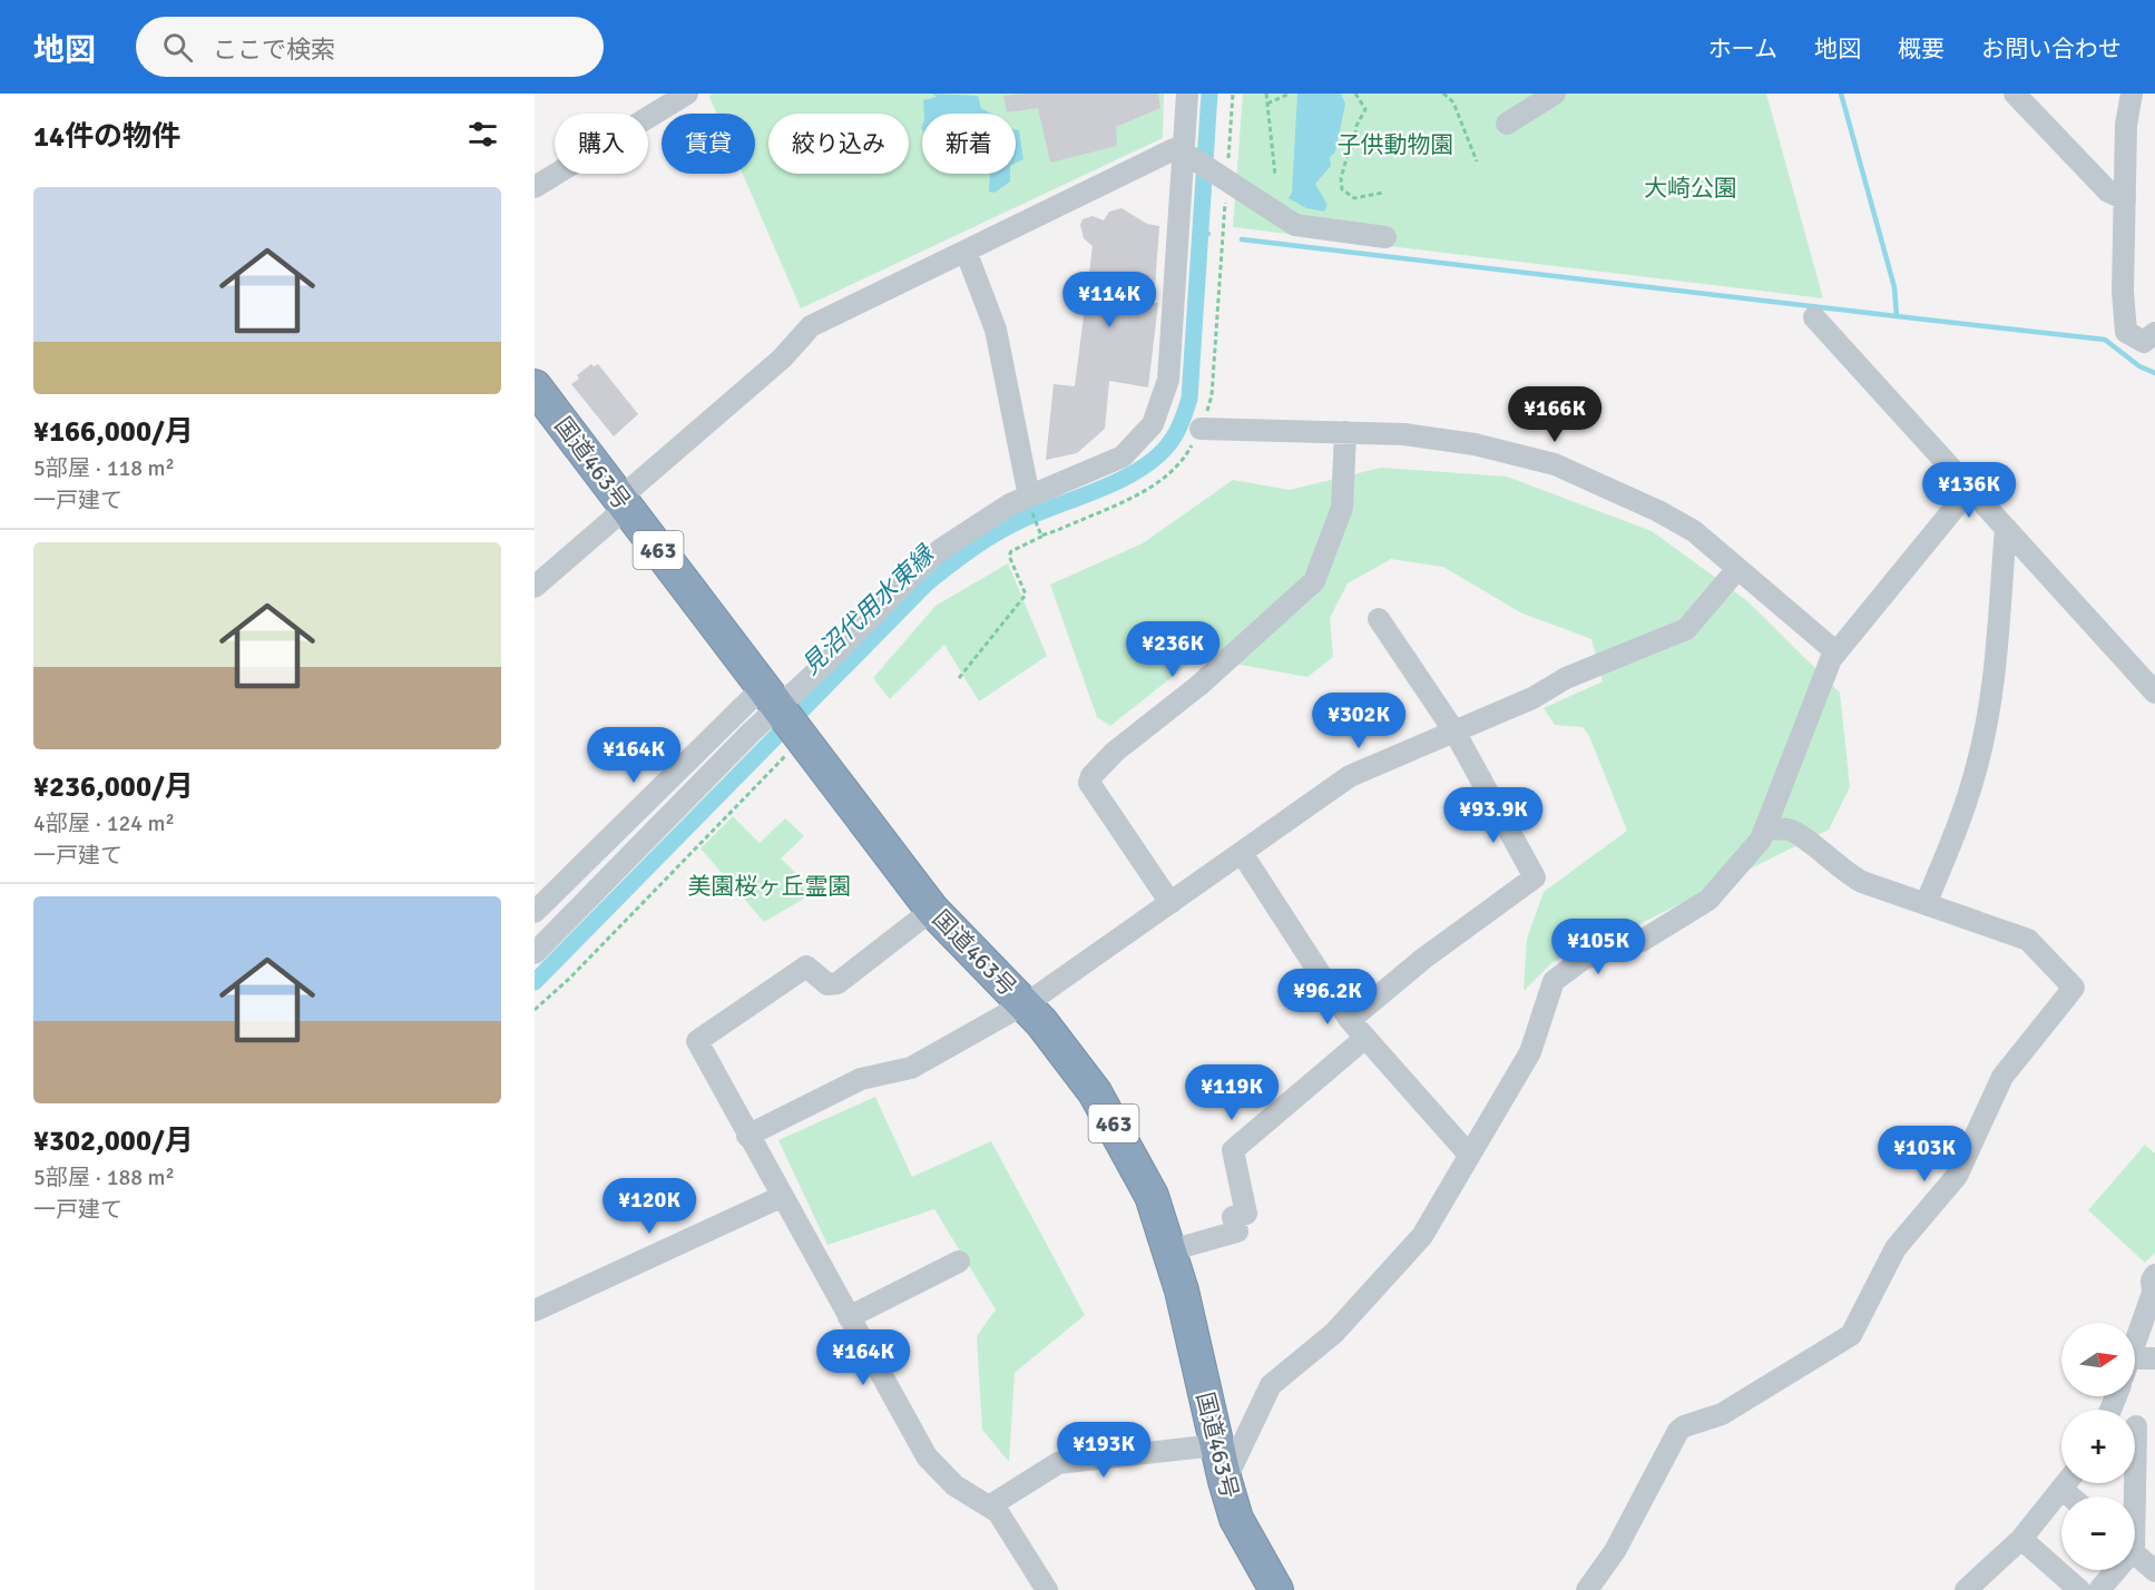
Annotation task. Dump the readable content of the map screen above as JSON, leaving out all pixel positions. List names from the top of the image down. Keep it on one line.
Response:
{"streets":{"highway":["国道463号","463"]},"water":["見沼代用水東縁"],"parks":["子供動物園","大崎公園","美園桜ヶ丘霊園"],"north":"right","page":{"header":"地図","search":"ここで検索","nav":["ホーム","地図","概要","お問い合わせ"],"heading":"14件の物件","chip":["購入","賃貸","絞り込み","新着"],"list":[{"name":"¥166,000/月","note":"5部屋 · 118 m² · 一戸建て"},{"name":"¥236,000/月","note":"4部屋 · 124 m² · 一戸建て"},{"name":"¥302,000/月","note":"5部屋 · 188 m² · 一戸建て"}],"price":["¥114K","¥166K","¥136K","¥236K","¥302K","¥164K","¥93.9K","¥105K","¥96.2K","¥119K","¥103K","¥120K","¥164K","¥193K"],"map_buttons":["+","−"]}}
